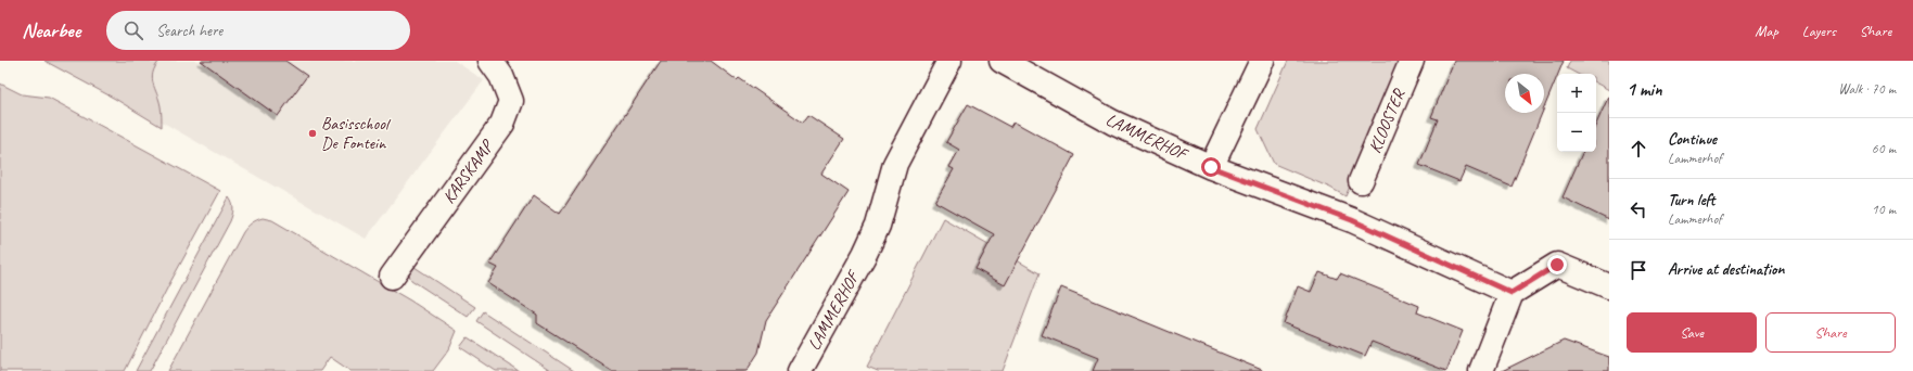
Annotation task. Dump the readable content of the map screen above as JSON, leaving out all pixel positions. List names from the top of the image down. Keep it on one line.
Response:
{"streets":{"street":["KLOOSTER","LAMMERHOF","KARSKAMP"]},"places":["Basisschool De Fontein"],"north":"bottom right","page":{"header":"Nearbee","search":"Search here","nav":["Map","Layers","Share"],"heading":["1 min","Walk · 70 m"],"map_buttons":["+","−"],"list":[["Continue","Lammerhof","60 m"],["Turn left","Lammerhof","10 m"],"Arrive at destination"],"buttons":["Save","Share"]}}
